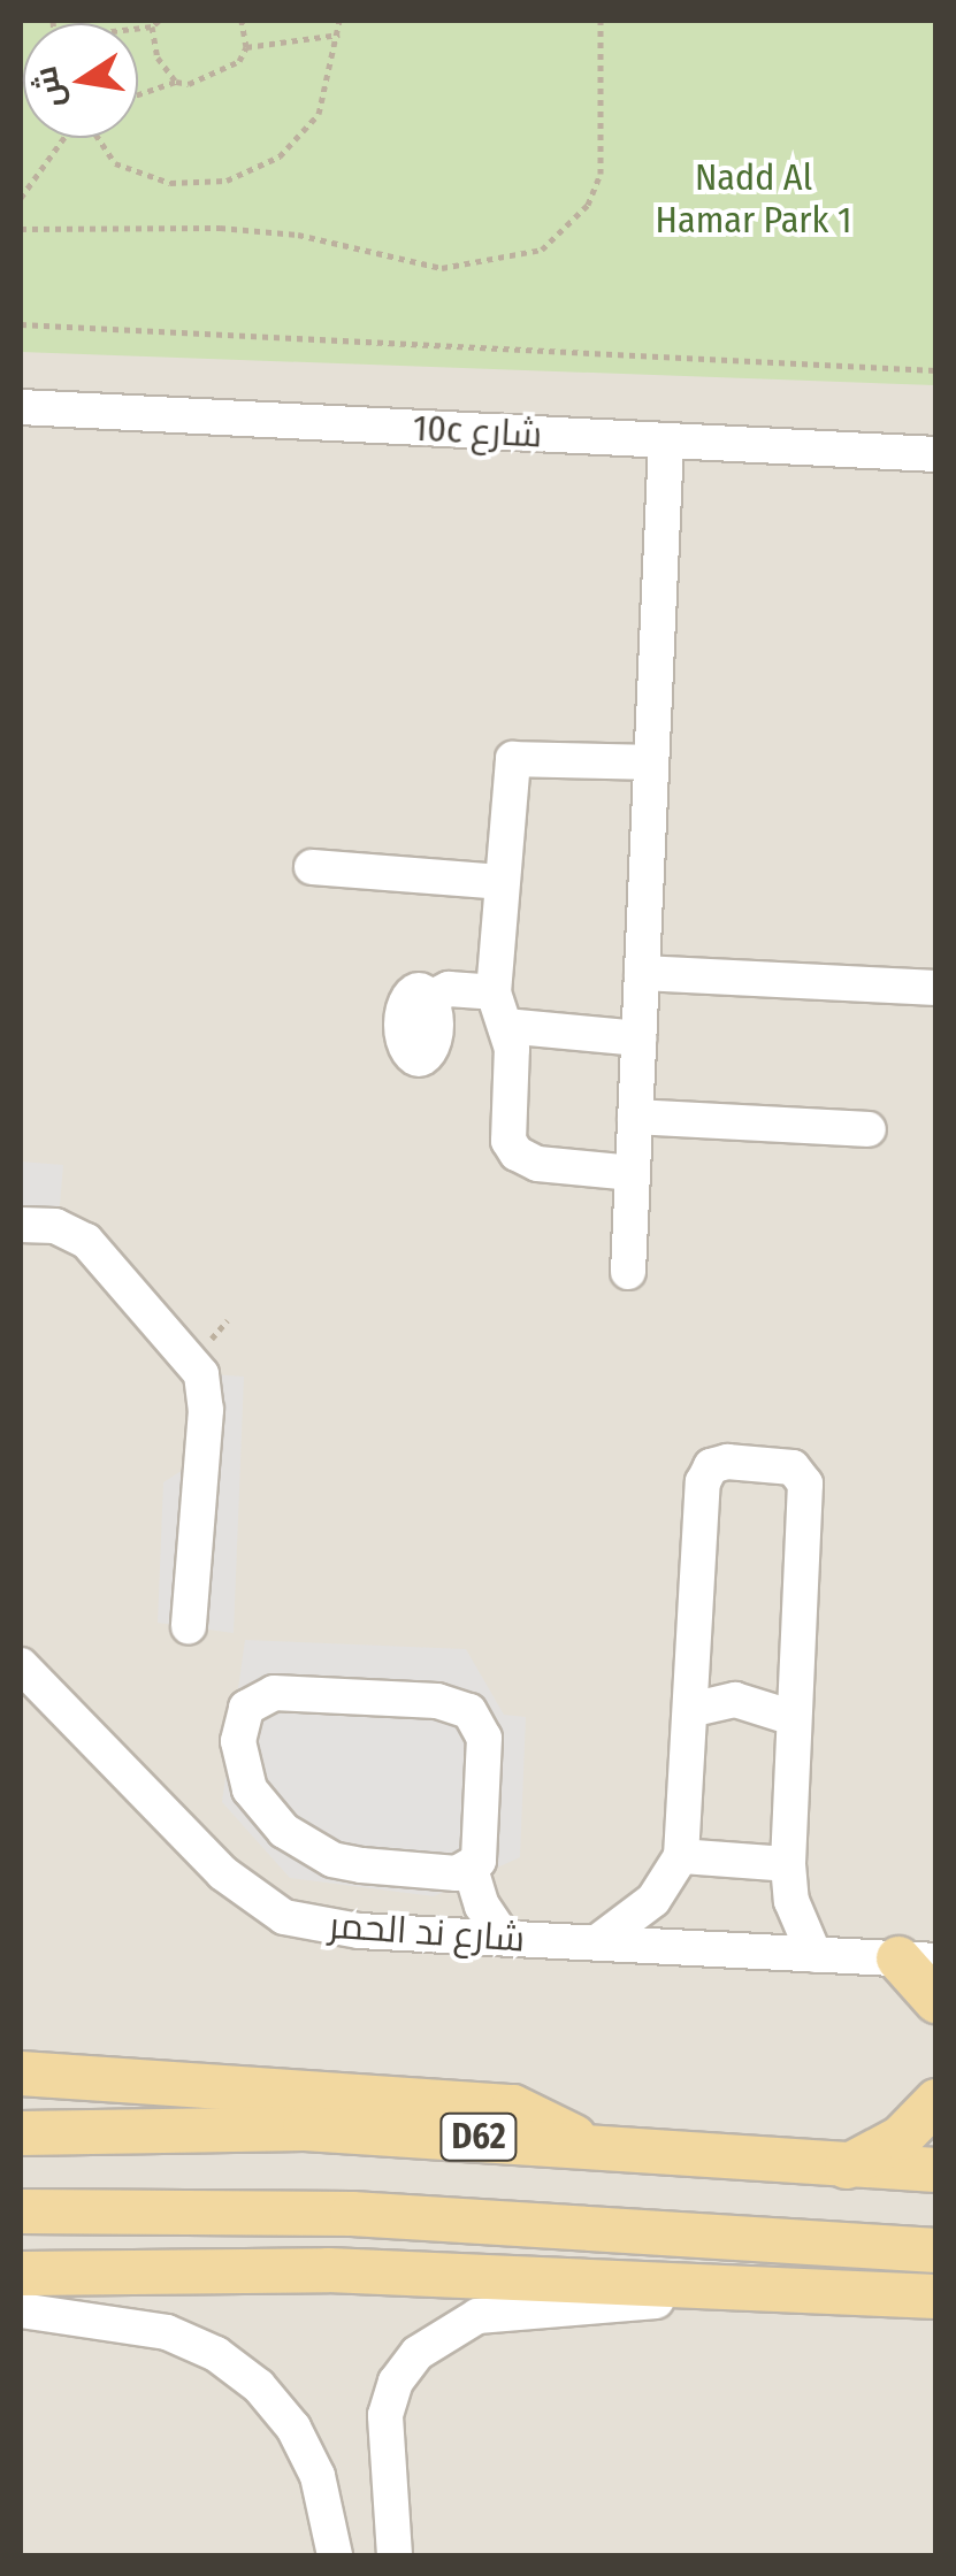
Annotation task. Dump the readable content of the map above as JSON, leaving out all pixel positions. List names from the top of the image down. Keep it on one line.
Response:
{"streets":{"main road":["D62"],"street":["10c شارع","شارع ند الحمر"]},"parks":["Nadd Al Hamar Park 1"],"north":"left"}
